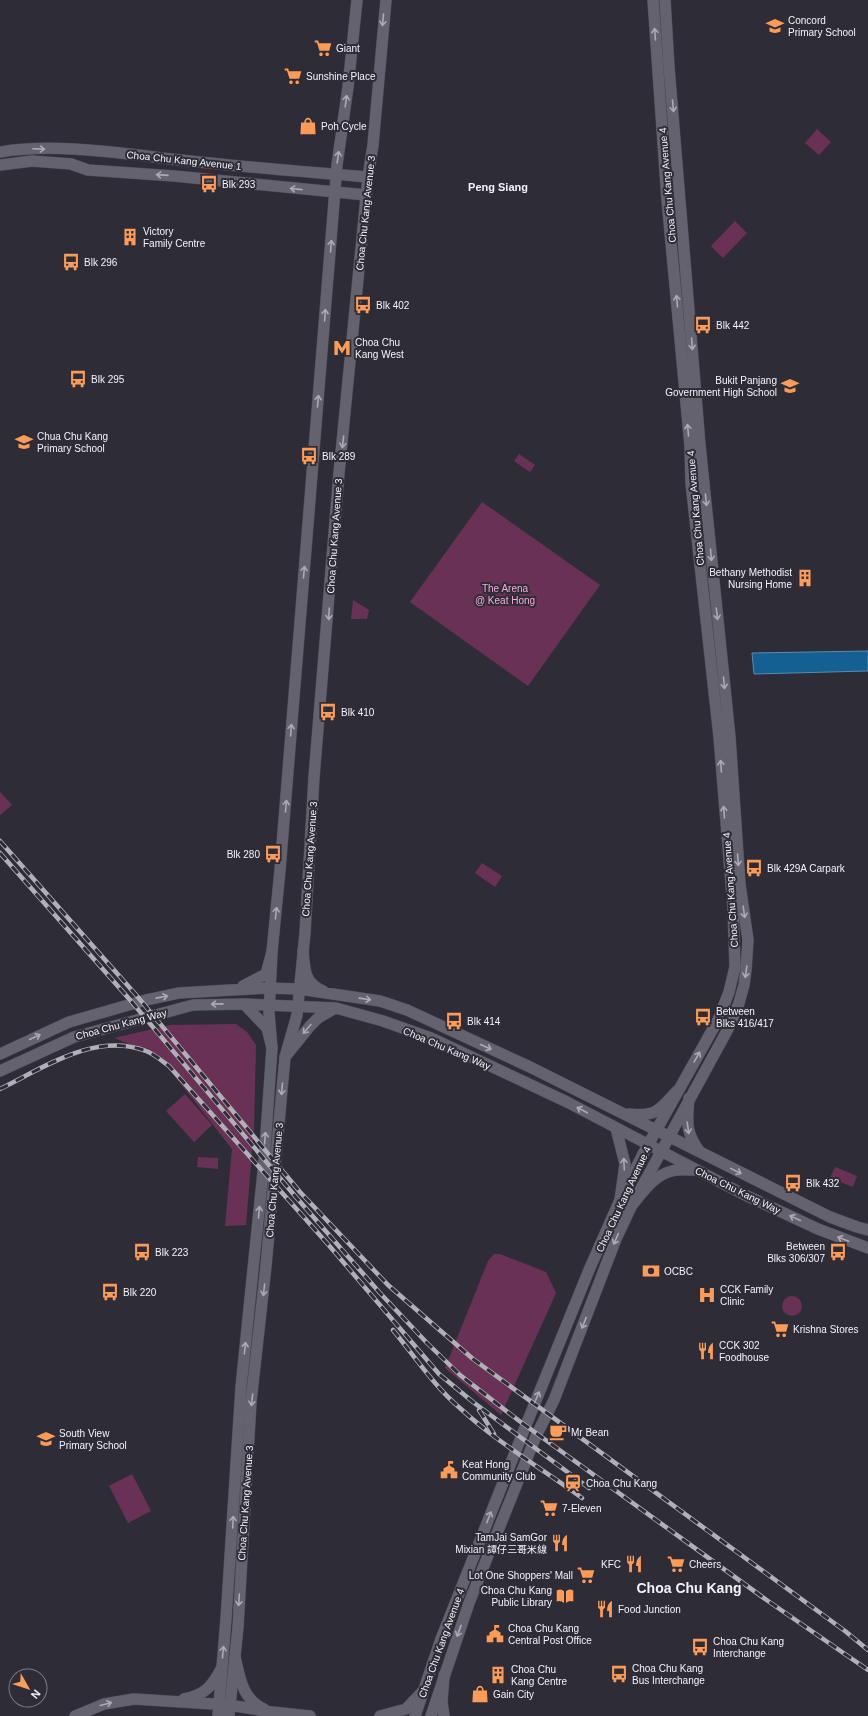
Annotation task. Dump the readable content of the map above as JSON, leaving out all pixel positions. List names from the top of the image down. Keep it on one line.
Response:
{"streets":{"street":["Choa Chu Kang Avenue 1","Choa Chu Kang Avenue 4","Choa Chu Kang Avenue 3","Choa Chu Kang Way"]},"crossings":[["Choa Chu Kang Avenue 1","Choa Chu Kang Avenue 3"],["Choa Chu Kang Avenue 4","Choa Chu Kang Way"],["Choa Chu Kang Avenue 3","Choa Chu Kang Way"]],"districts":["Peng Siang","Choa Chu Kang"],"parks":["The Arena @ Keat Hong"],"places":{"school or university":["Concord Primary School","Bukit Panjang Government High School","Chua Chu Kang Primary School","South View Primary School"],"supermarket":["Giant","Sunshine Place","Krishna Stores","7-Eleven","Cheers","Lot One Shoppers' Mall"],"shop":["Poh Cycle","Gain City"],"bus stop":["Blk 293","Blk 296","Blk 402","Blk 442","Blk 295","Blk 289","Blk 410","Blk 280","Blk 429A Carpark","Between Blks 416/417","Blk 414","Blk 432","Blk 223","Between Blks 306/307","Blk 220","Choa Chu Kang Interchange","Choa Chu Kang Bus Interchange"],"building":["Victory Family Centre","Bethany Methodist Nursing Home","Choa Chu Kang Centre"],"metro station":["Choa Chu Kang West"],"bank":["OCBC"],"hospital":["CCK Family Clinic"],"restaurant":["CCK 302 Foodhouse","TamJai SamGor Mixian 譚仔三哥米線","KFC","Food Junction"],"cafe":["Mr Bean"],"public building":["Keat Hong Community Club","Choa Chu Kang Central Post Office"],"station":["Choa Chu Kang"],"library":["Choa Chu Kang Public Library"]},"north":"bottom right"}
